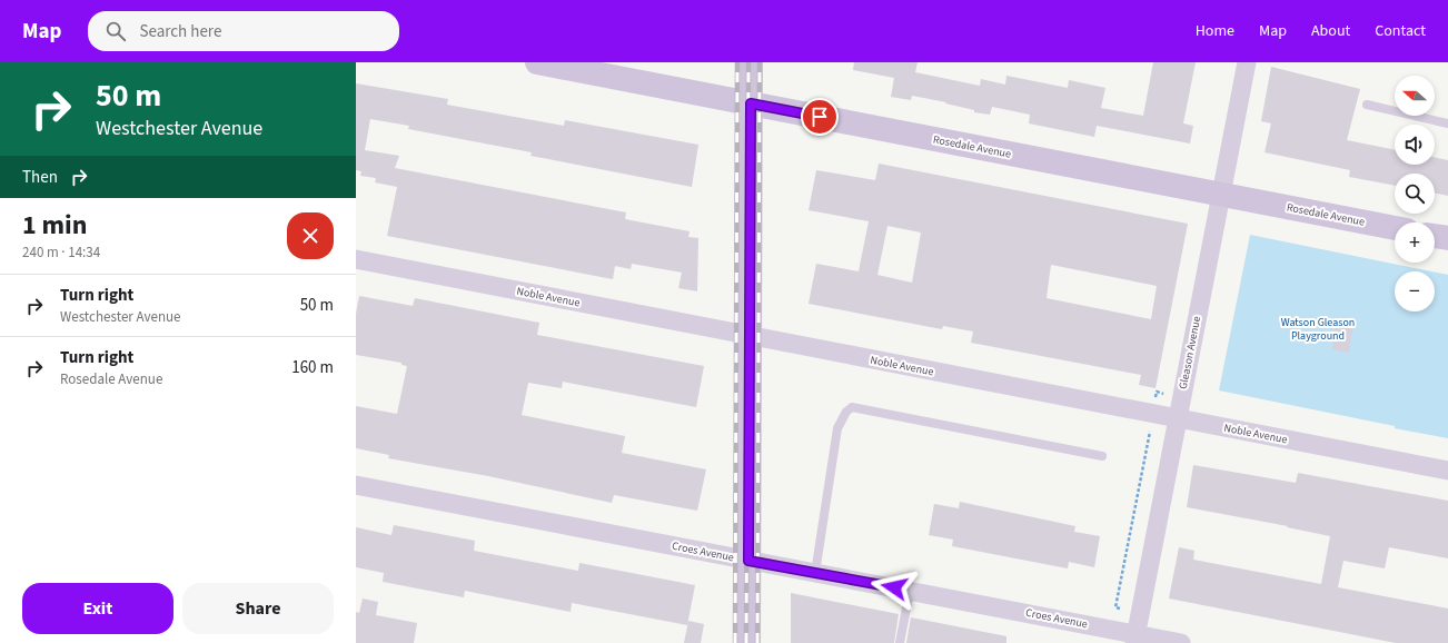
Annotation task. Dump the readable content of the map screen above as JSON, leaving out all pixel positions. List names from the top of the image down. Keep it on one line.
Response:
{"streets":{"street":["Rosedale Avenue","Noble Avenue","Gleason Avenue","Croes Avenue"]},"crossings":[["Rosedale Avenue","Gleason Avenue"],["Noble Avenue","Gleason Avenue"],["Gleason Avenue","Croes Avenue"]],"parks":["Watson Gleason Playground"],"north":"left","page":{"header":"Map","search":"Search here","nav":["Home","Map","About","Contact"],"turn":["50 m","Westchester Avenue"],"map_buttons":["+","−"],"then":"Then","heading":["1 min","240 m · 14:34"],"list":[{"name":"Turn right","note":"Westchester Avenue","value":"50 m"},{"name":"Turn right","note":"Rosedale Avenue","value":"160 m"}],"buttons":["Exit","Share"]}}
